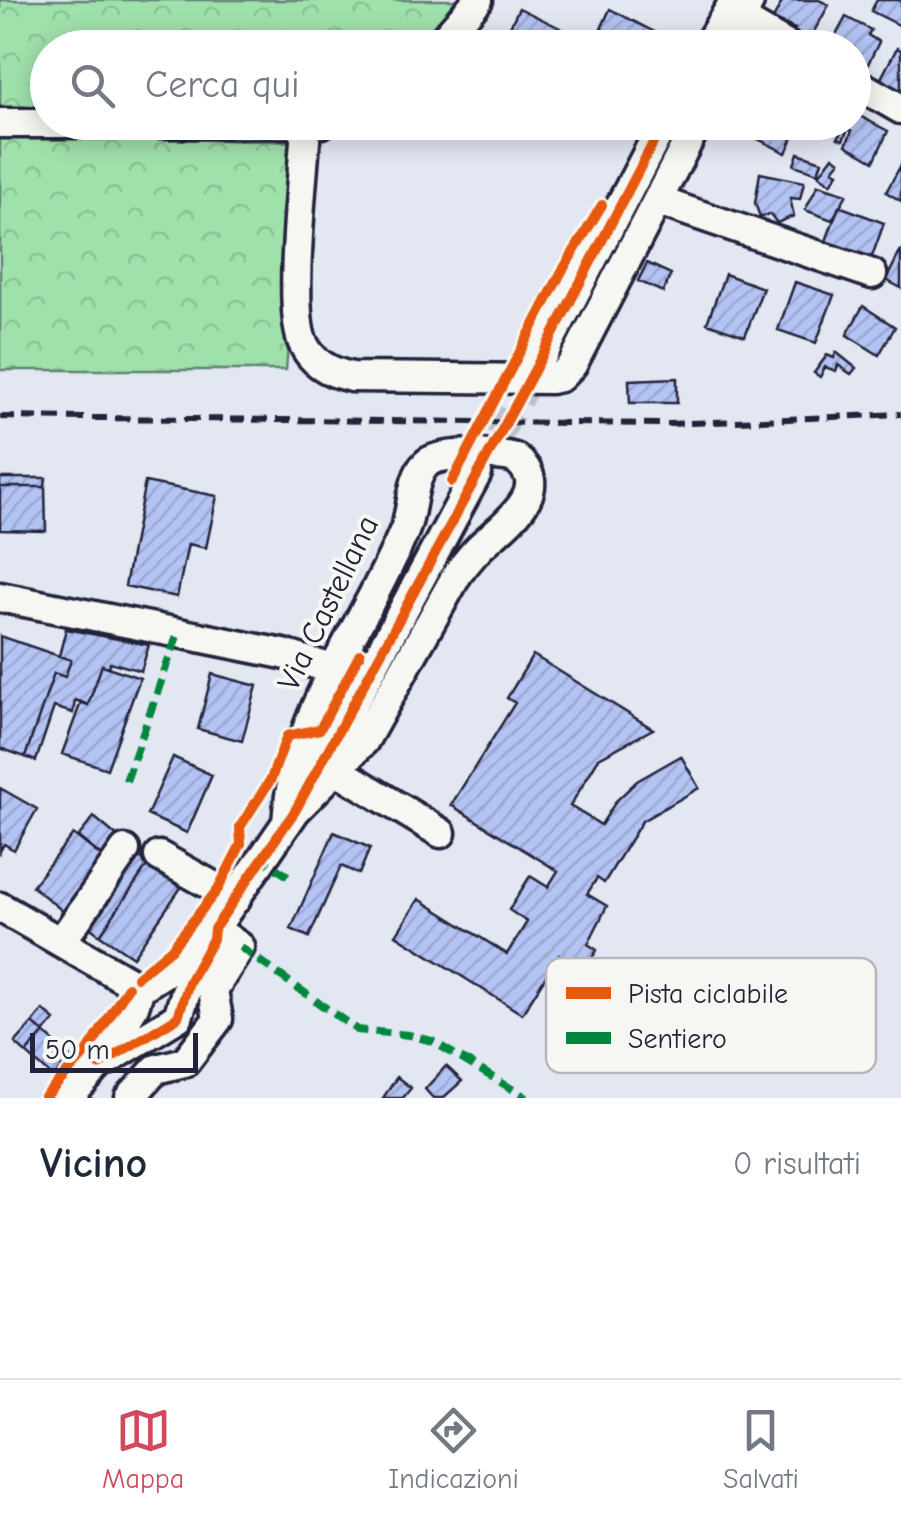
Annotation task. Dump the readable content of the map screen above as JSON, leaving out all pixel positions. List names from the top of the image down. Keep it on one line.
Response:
{"streets":{"street":["Via Castellana"]},"legend":["Pista ciclabile","Sentiero"],"scale_bar":"50 m","page":{"search":"Cerca qui","scale":"50 m","heading":["Vicino","0 risultati"],"nav":["Mappa","Indicazioni","Salvati"]}}
